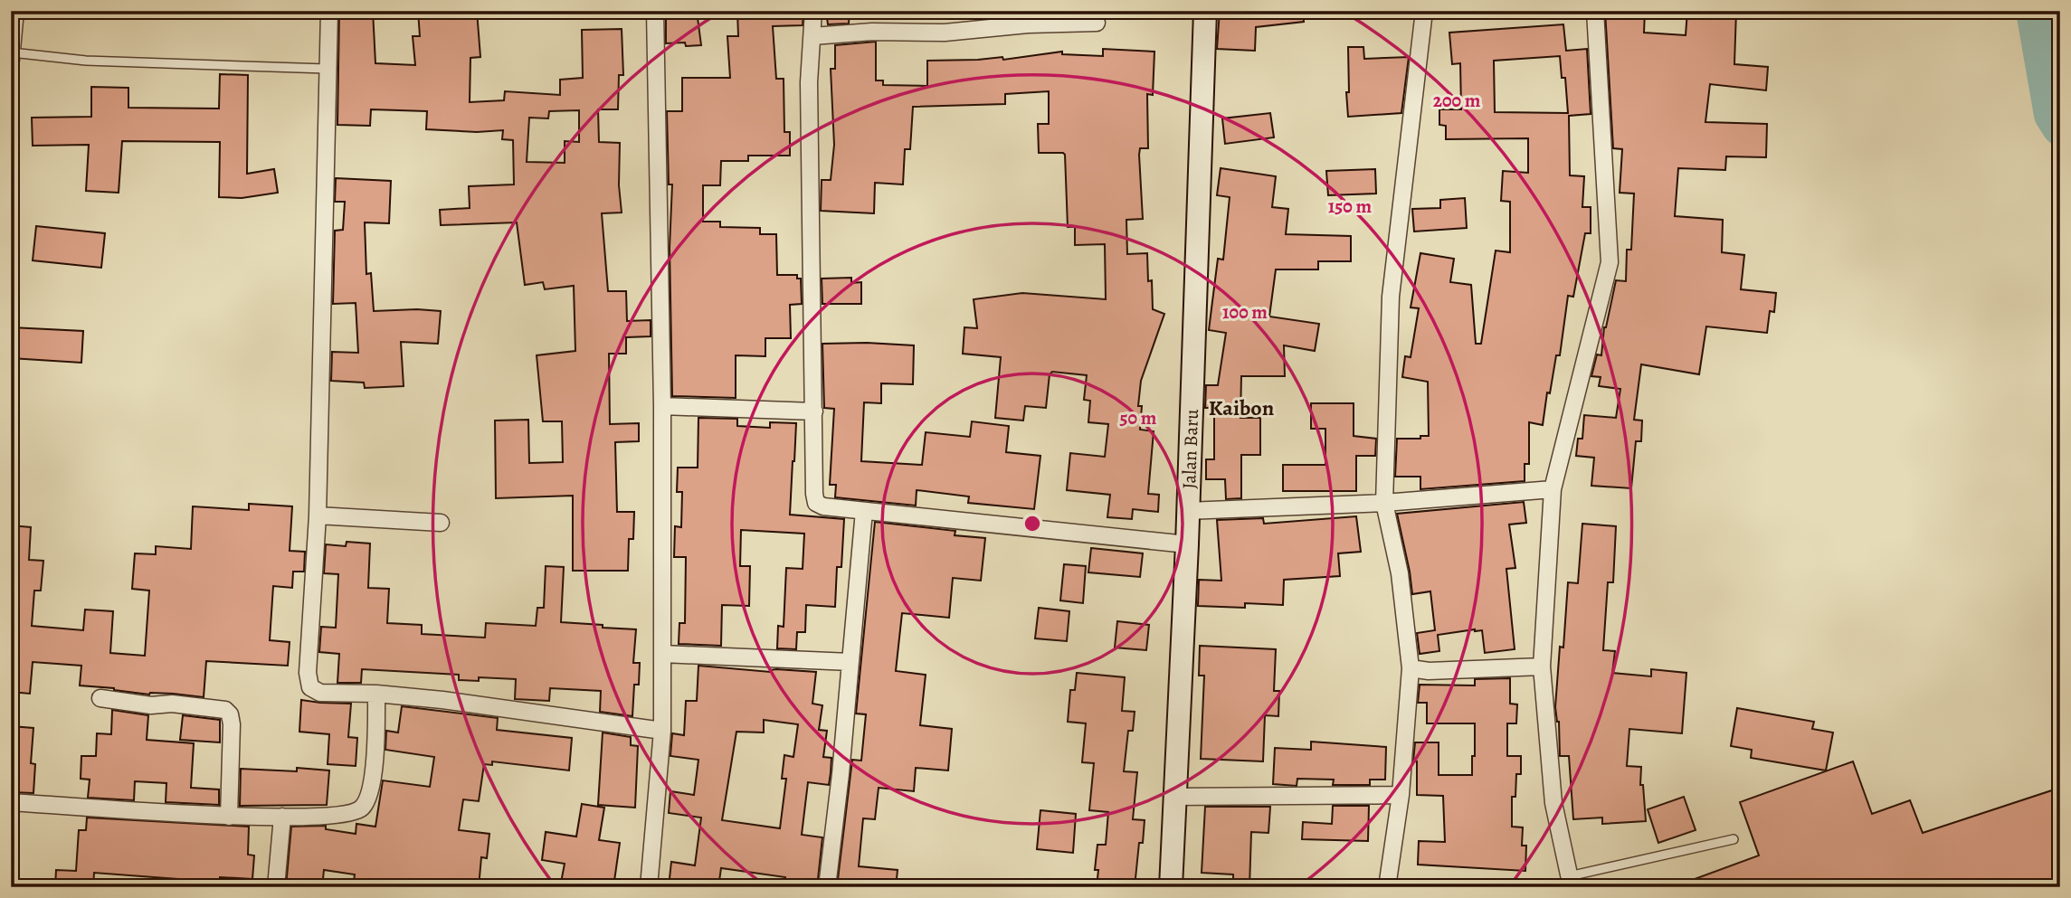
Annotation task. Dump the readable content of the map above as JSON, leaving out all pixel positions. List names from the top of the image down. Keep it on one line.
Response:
{"streets":{"street":["Jalan Baru"]},"districts":["Kaibon"],"rings":["200 m","150 m","100 m","50 m"]}
